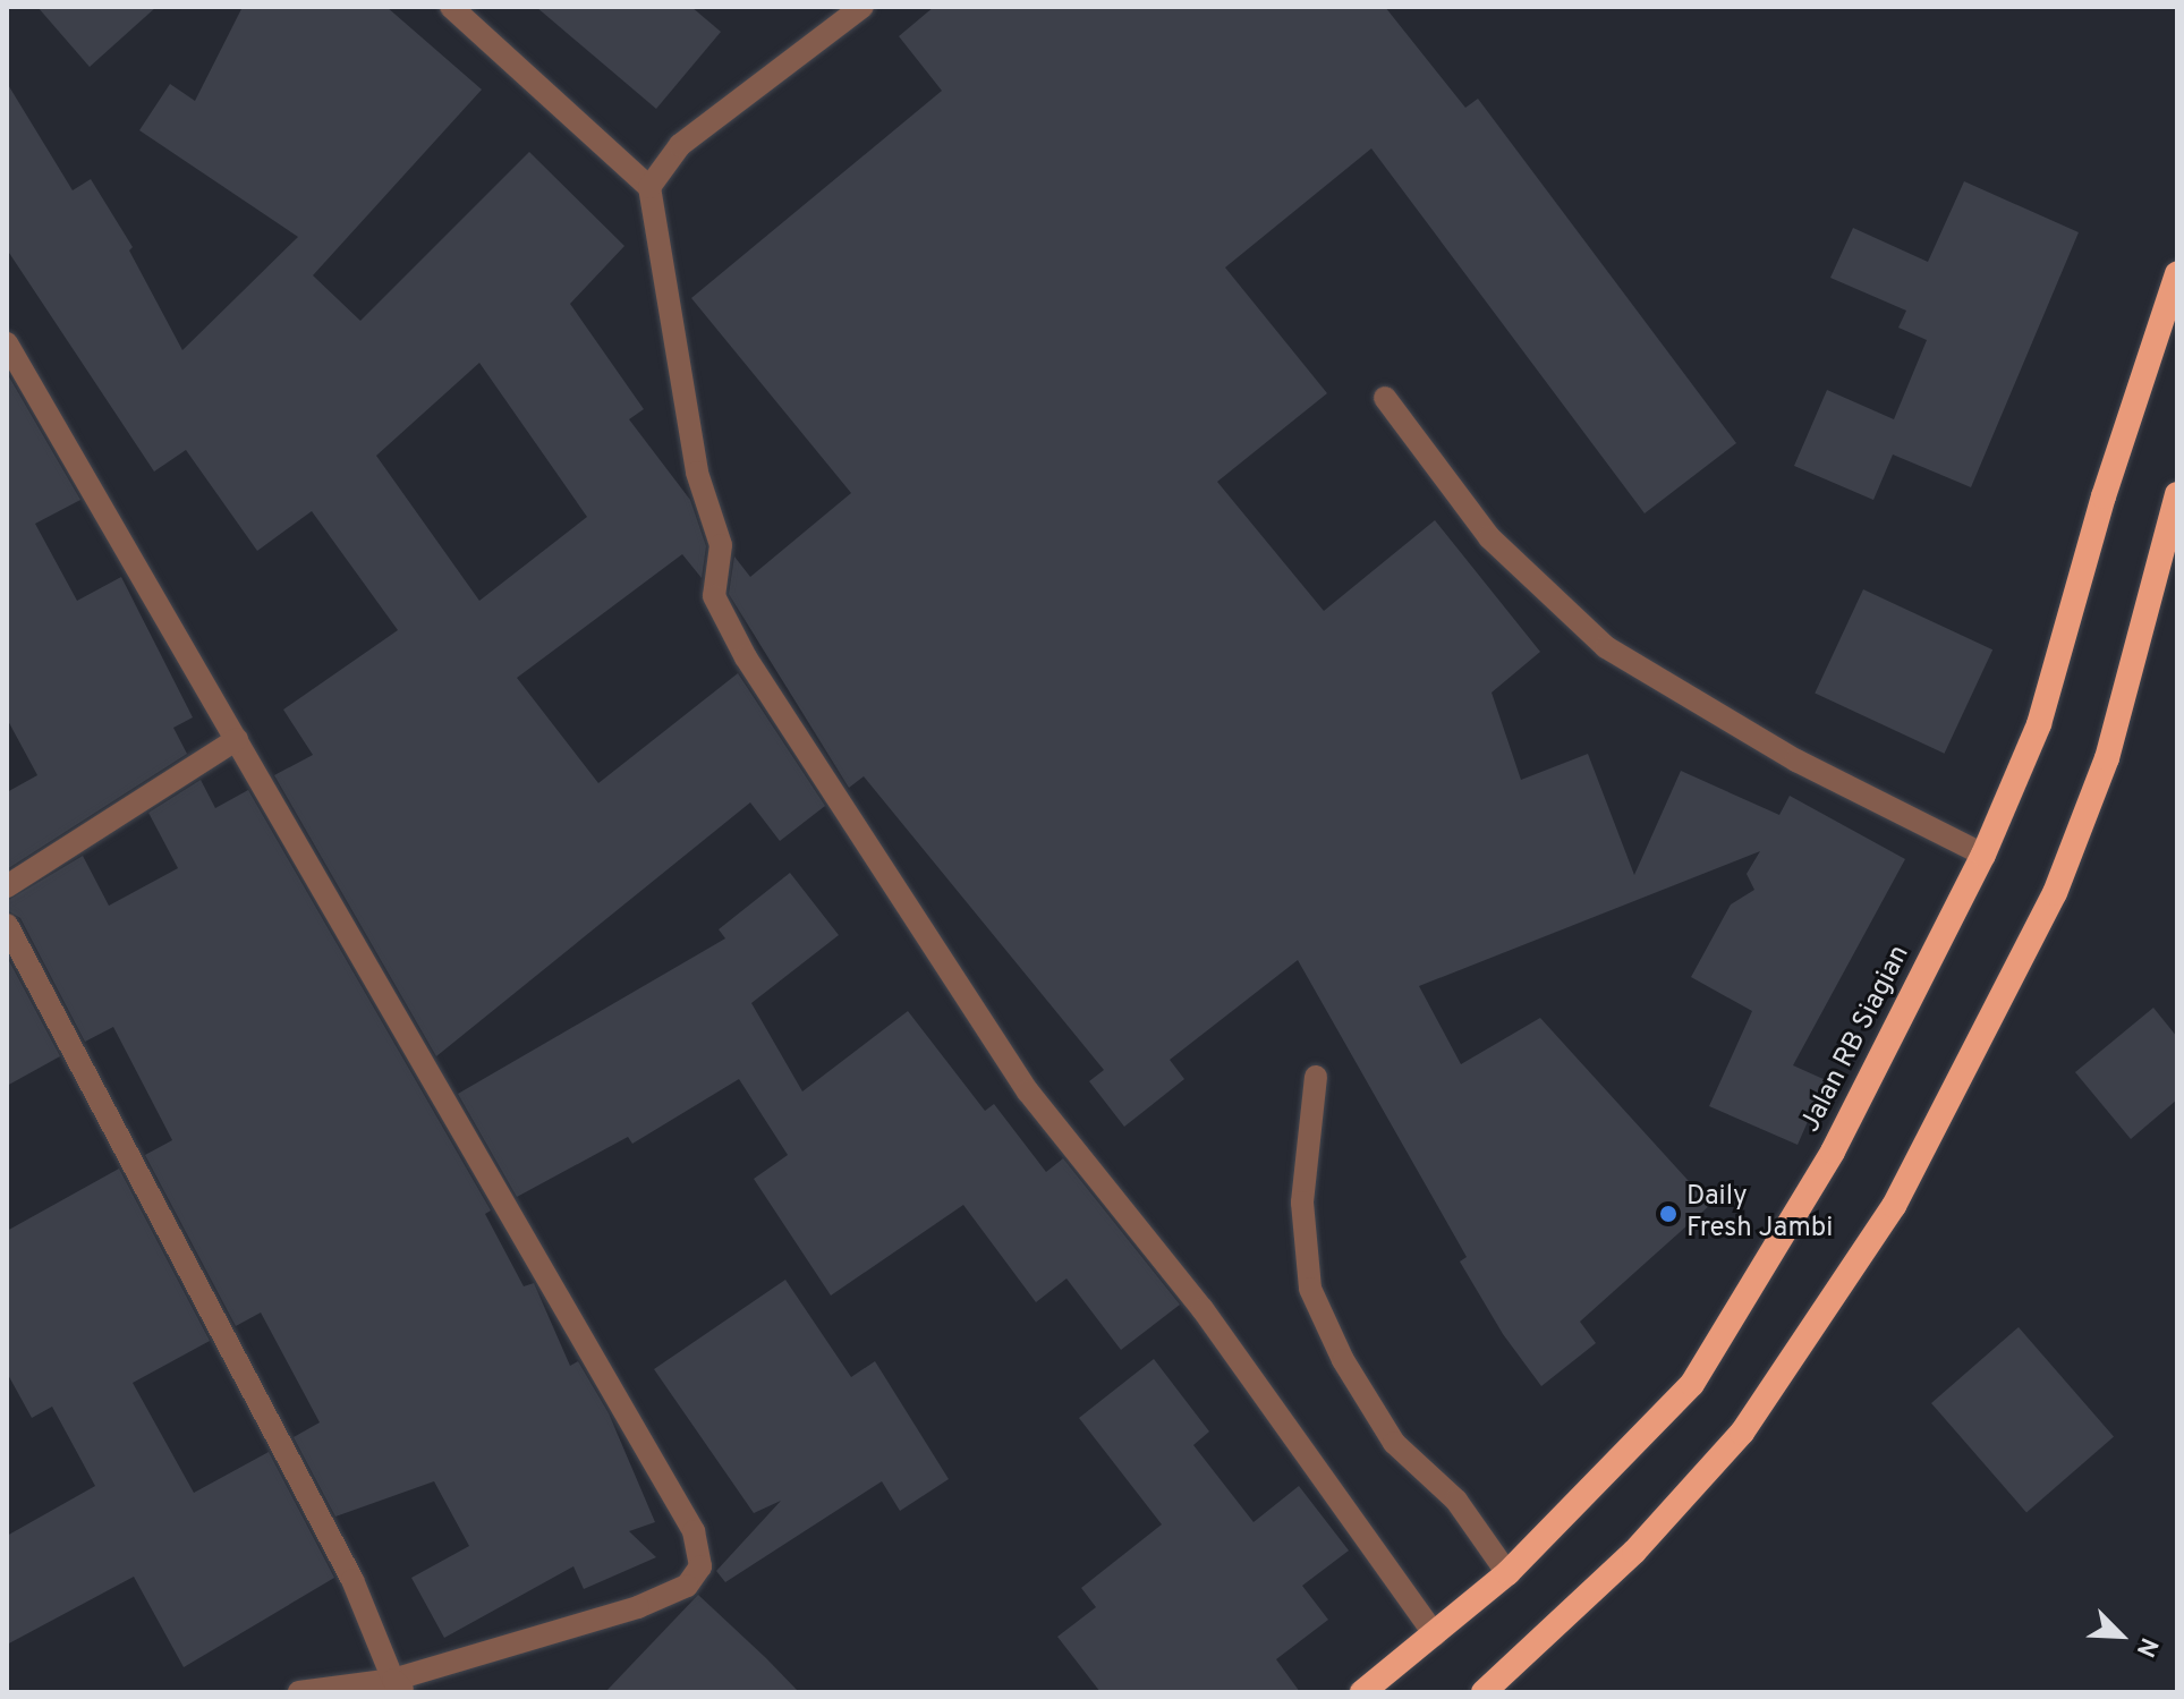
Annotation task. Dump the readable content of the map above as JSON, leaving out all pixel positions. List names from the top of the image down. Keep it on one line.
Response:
{"streets":{"highway":["Jalan RB Siagian"]},"places":["Daily Fresh Jambi"],"north":"bottom right"}
